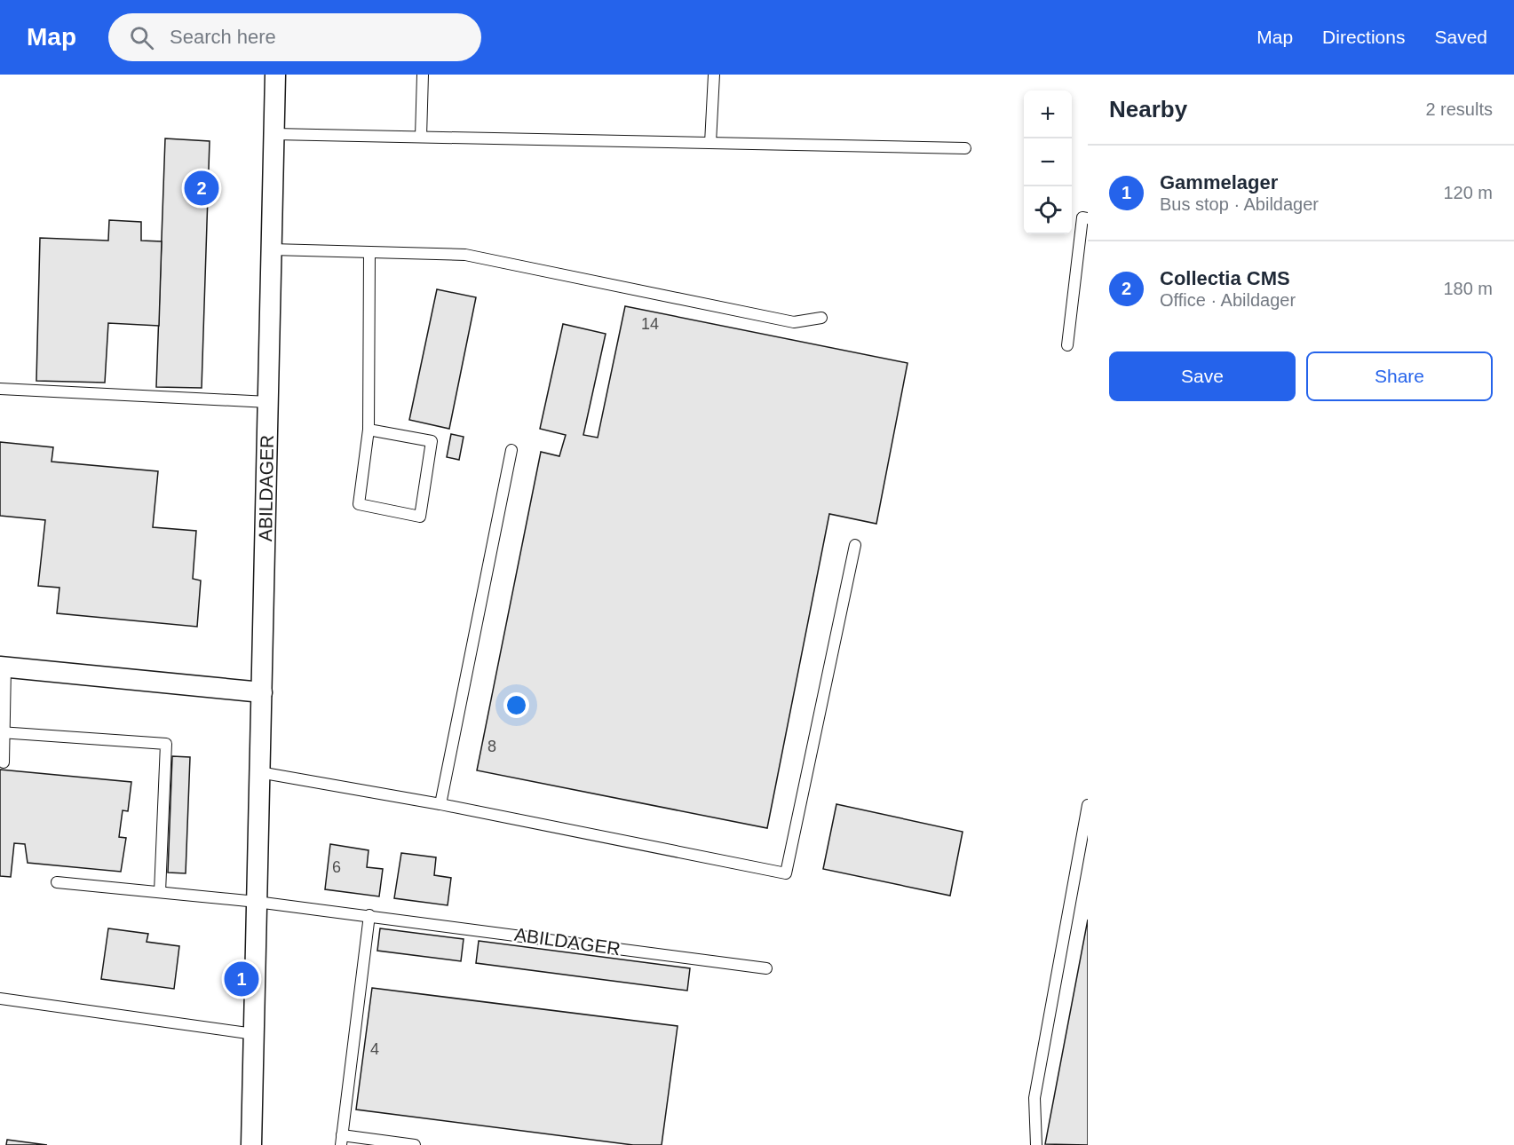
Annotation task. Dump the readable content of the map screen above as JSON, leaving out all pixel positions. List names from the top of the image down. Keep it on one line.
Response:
{"streets":{"street":["ABILDAGER"]},"house_numbers":["14","8","6","4"],"page":{"header":"Map","search":"Search here","nav":["Map","Directions","Saved"],"heading":["Nearby","2 results"],"map_buttons":["+","−"],"list":[{"mark":"1","name":"Gammelager","note":"Bus stop · Abildager","value":"120 m"},{"mark":"2","name":"Collectia CMS","note":"Office · Abildager","value":"180 m"}],"pins":["2","1"],"buttons":["Save","Share"]}}
